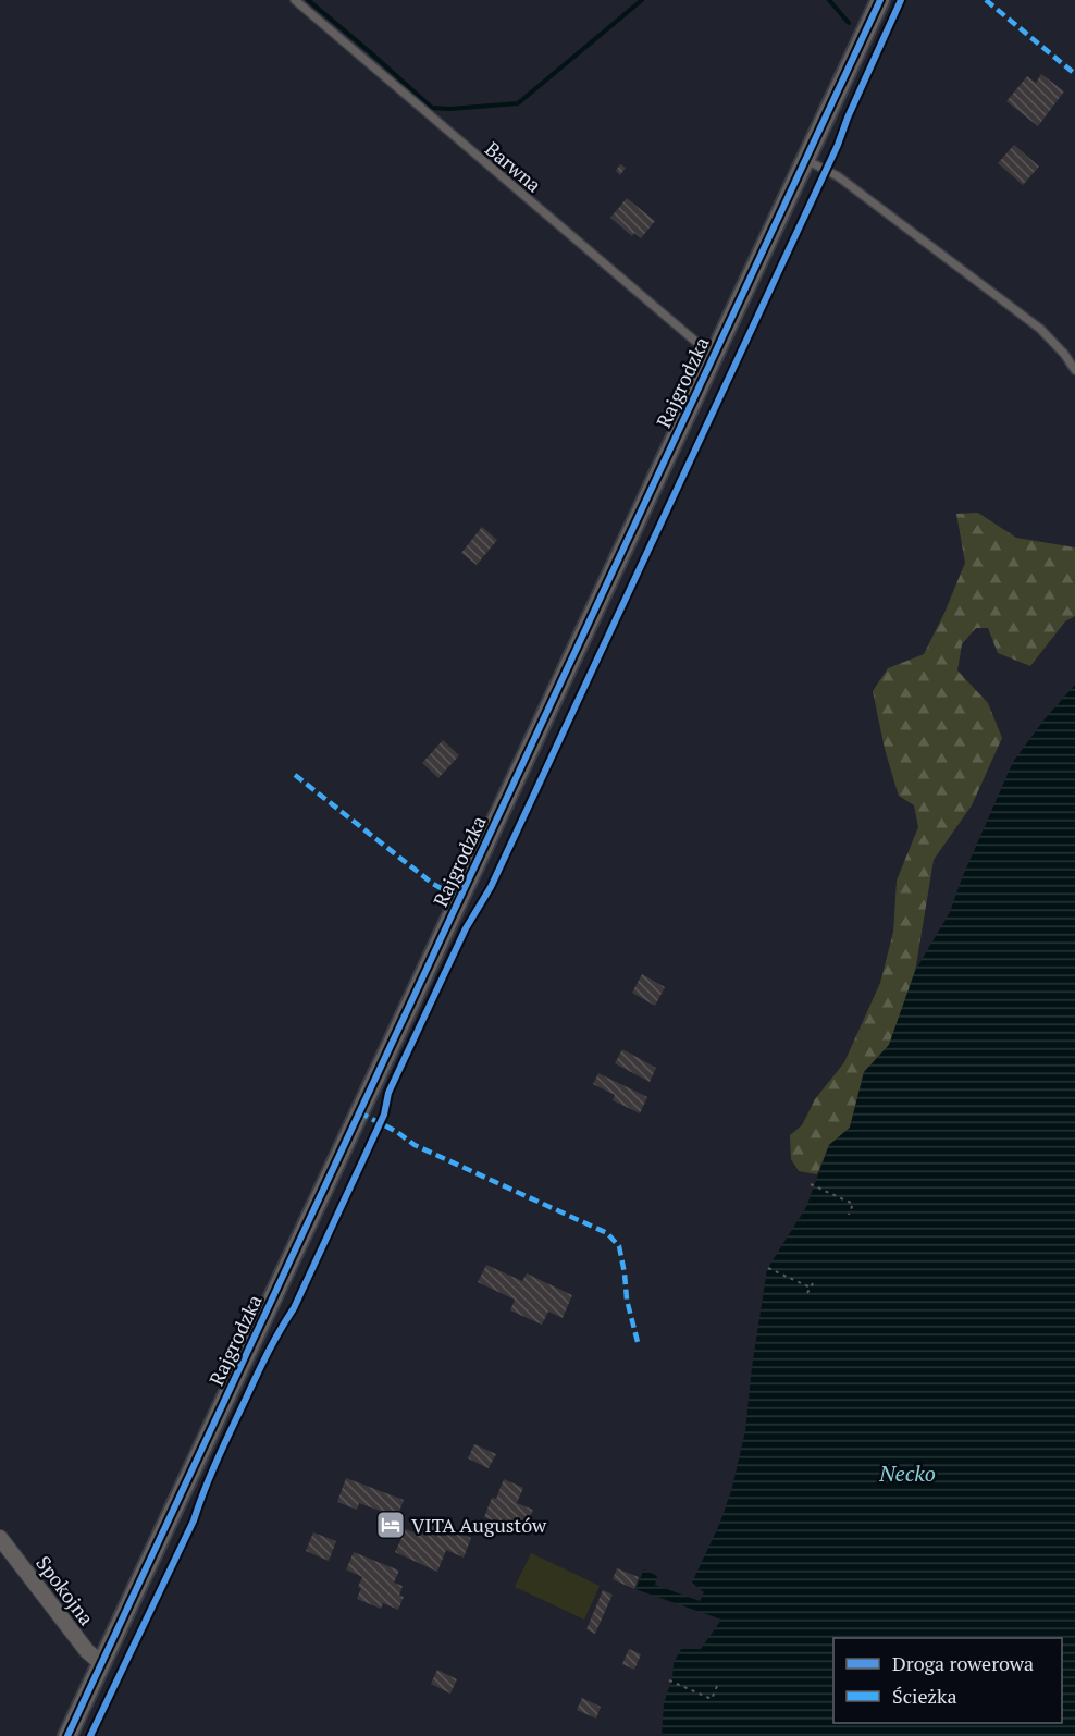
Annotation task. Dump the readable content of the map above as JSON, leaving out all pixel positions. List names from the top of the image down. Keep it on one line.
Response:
{"streets":{"street":["Rajgrodzka","Spokojna"],"lane":["Barwna"]},"crossings":[["Barwna","Rajgrodzka"],["Rajgrodzka","Spokojna"]],"water":["Necko"],"places":{"hotel":["VITA Augustów"]},"legend":["Droga rowerowa","Ścieżka"]}
